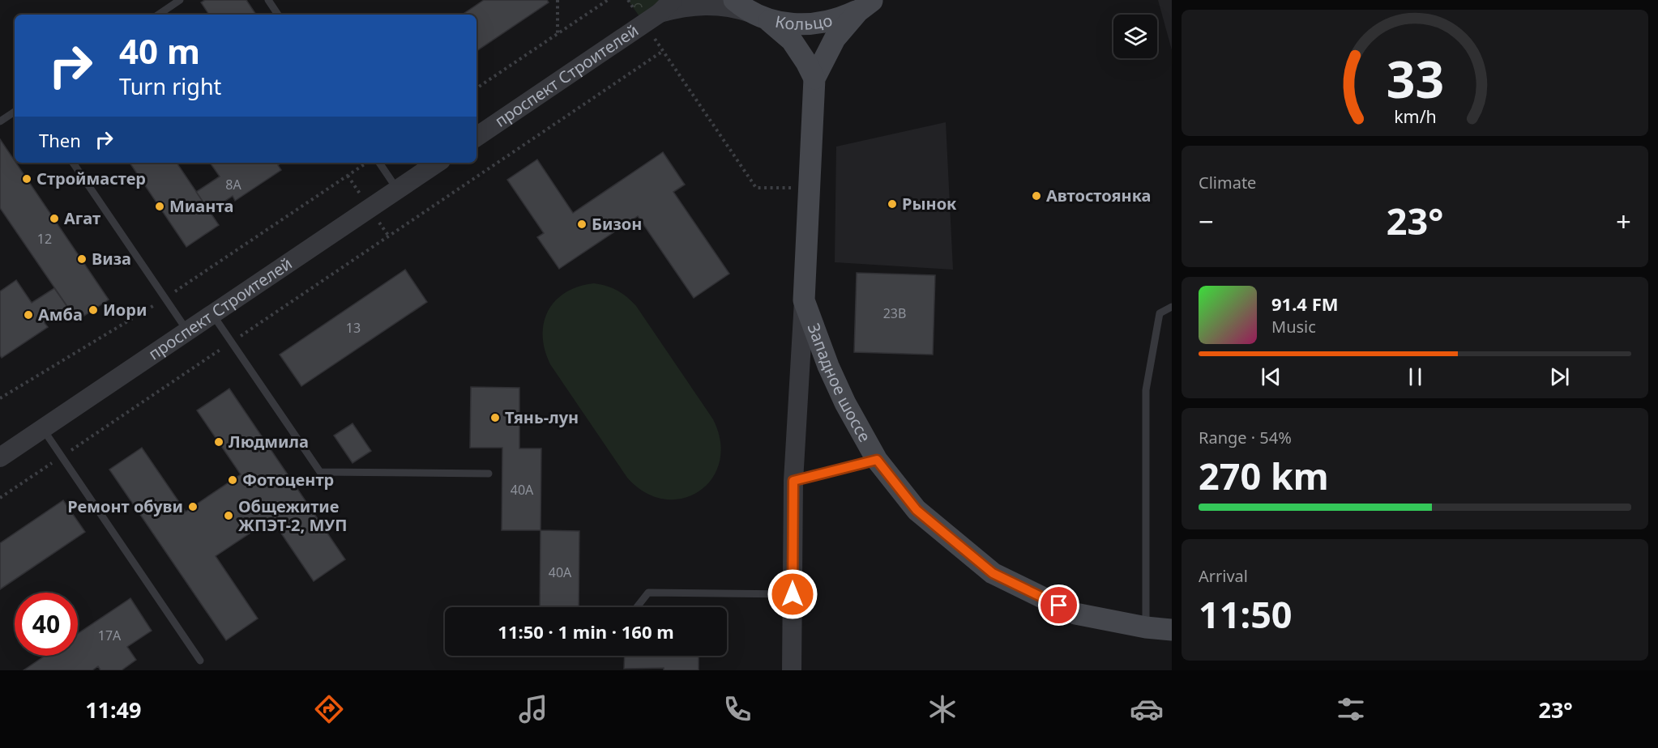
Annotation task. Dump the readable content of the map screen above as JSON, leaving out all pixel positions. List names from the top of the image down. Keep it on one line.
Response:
{"streets":{"main road":["Кольцо","Западное шоссе"],"street":["проспект Строителей"]},"places":["Строймастер","Автостоянка","Рынок","Мианта","Агат","Бизон","Виза","Иори","Амба","Тянь-лун","Людмила","Фотоцентр","Ремонт обуви","Общежитие ЖПЭТ-2, МУП"],"house_numbers":["8А","12","23В","13","40А","40А","17А"],"page":{"turn":["40 m","Turn right"],"then":"Then","tile":["Climate",["Range · 54%","270 km"],["Arrival","11:50"]],"heat":["−","23°","+"],"song":["91.4 FM","Music"],"limit":"40","trip":"11:50 · 1 min · 160 m","tabs":["11:49","23°"],"gauge":["33","km/h"]}}
